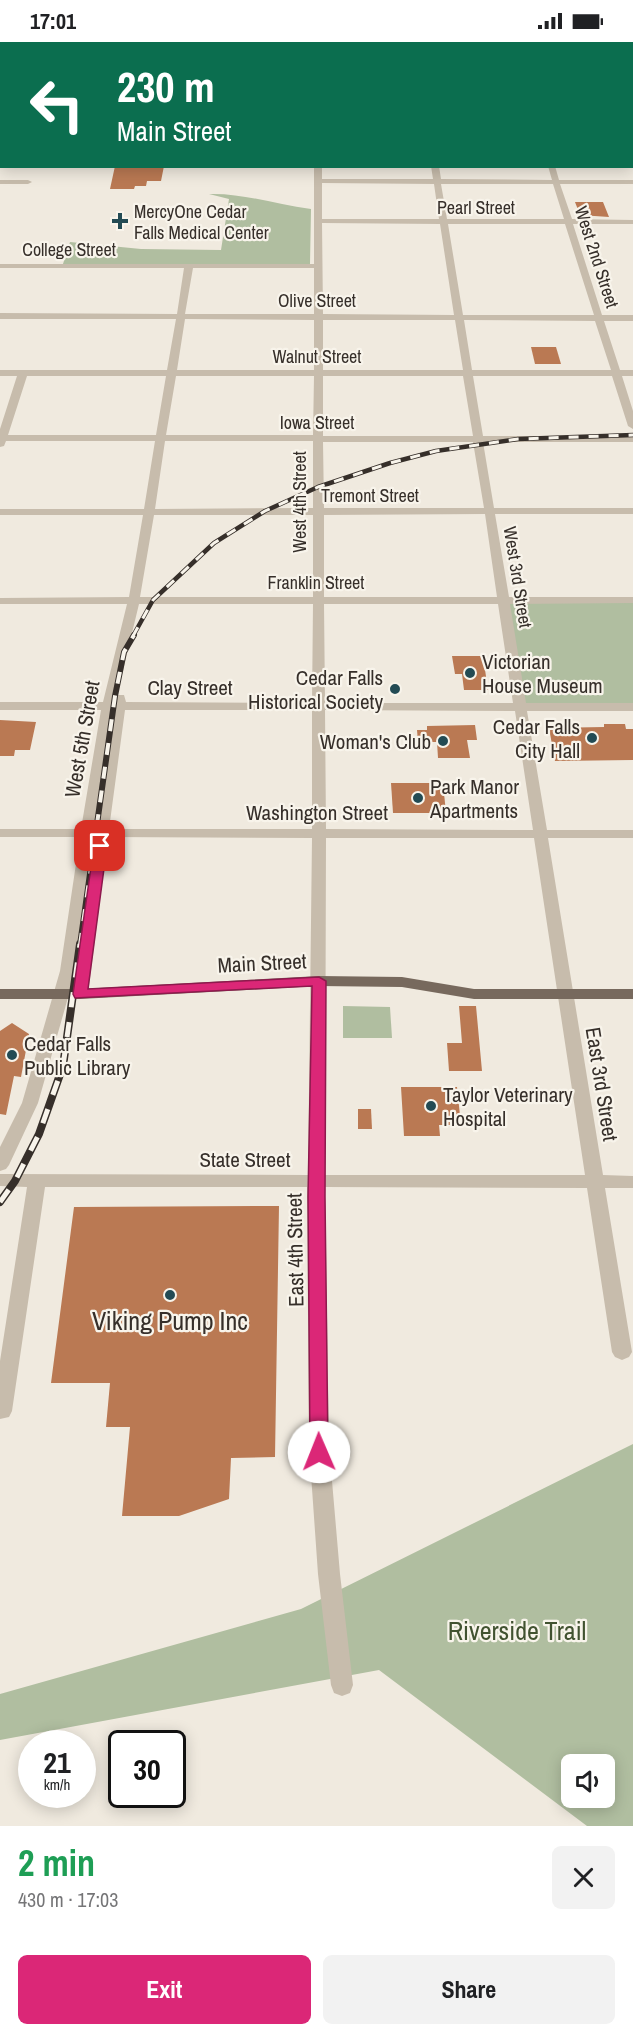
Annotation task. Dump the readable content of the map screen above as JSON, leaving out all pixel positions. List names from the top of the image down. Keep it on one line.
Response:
{"streets":{"main road":["Main Street"],"street":["Pearl Street","College Street","West 2nd Street","Olive Street","Walnut Street","Iowa Street","Tremont Street","West 4th Street","West 3rd Street","Franklin Street","Clay Street","West 5th Street","Washington Street","East 3rd Street","State Street","East 4th Street"]},"crossings":[["Pearl Street","West 2nd Street"],["Pearl Street","West 4th Street"],["Pearl Street","West 3rd Street"],["College Street","West 4th Street"],["College Street","West 5th Street"],["West 2nd Street","Olive Street"],["West 2nd Street","Walnut Street"],["Olive Street","West 4th Street"],["Olive Street","West 3rd Street"],["Olive Street","West 5th Street"],["Walnut Street","West 4th Street"],["Walnut Street","West 3rd Street"],["Walnut Street","West 5th Street"],["Iowa Street","West 4th Street"],["Iowa Street","West 3rd Street"],["Iowa Street","West 5th Street"],["Tremont Street","West 4th Street"],["Tremont Street","West 3rd Street"],["Tremont Street","West 5th Street"],["West 4th Street","Franklin Street"],["West 4th Street","Clay Street"],["West 4th Street","Washington Street"],["West 4th Street","Main Street"],["West 4th Street","East 4th Street"],["West 3rd Street","Franklin Street"],["West 3rd Street","Clay Street"],["West 3rd Street","Washington Street"],["West 3rd Street","Main Street"],["West 3rd Street","East 3rd Street"],["Franklin Street","West 5th Street"],["Clay Street","West 5th Street"],["West 5th Street","Washington Street"],["West 5th Street","Main Street"],["Main Street","East 3rd Street"],["Main Street","East 4th Street"],["East 3rd Street","State Street"],["State Street","East 4th Street"]],"parks":["Riverside Trail"],"places":{"health":["MercyOne Cedar Falls Medical Center"],"other":["Victorian House Museum","Cedar Falls Historical Society","Cedar Falls City Hall","Woman's Club","Park Manor Apartments","Cedar Falls Public Library","Taylor Veterinary Hospital","Viking Pump Inc"]},"page":{"status":"17:01","turn":["230 m","Main Street"],"speed":"21 km/h","limit":"30","heading":["2 min","430 m · 17:03"],"buttons":["Exit","Share"]}}
